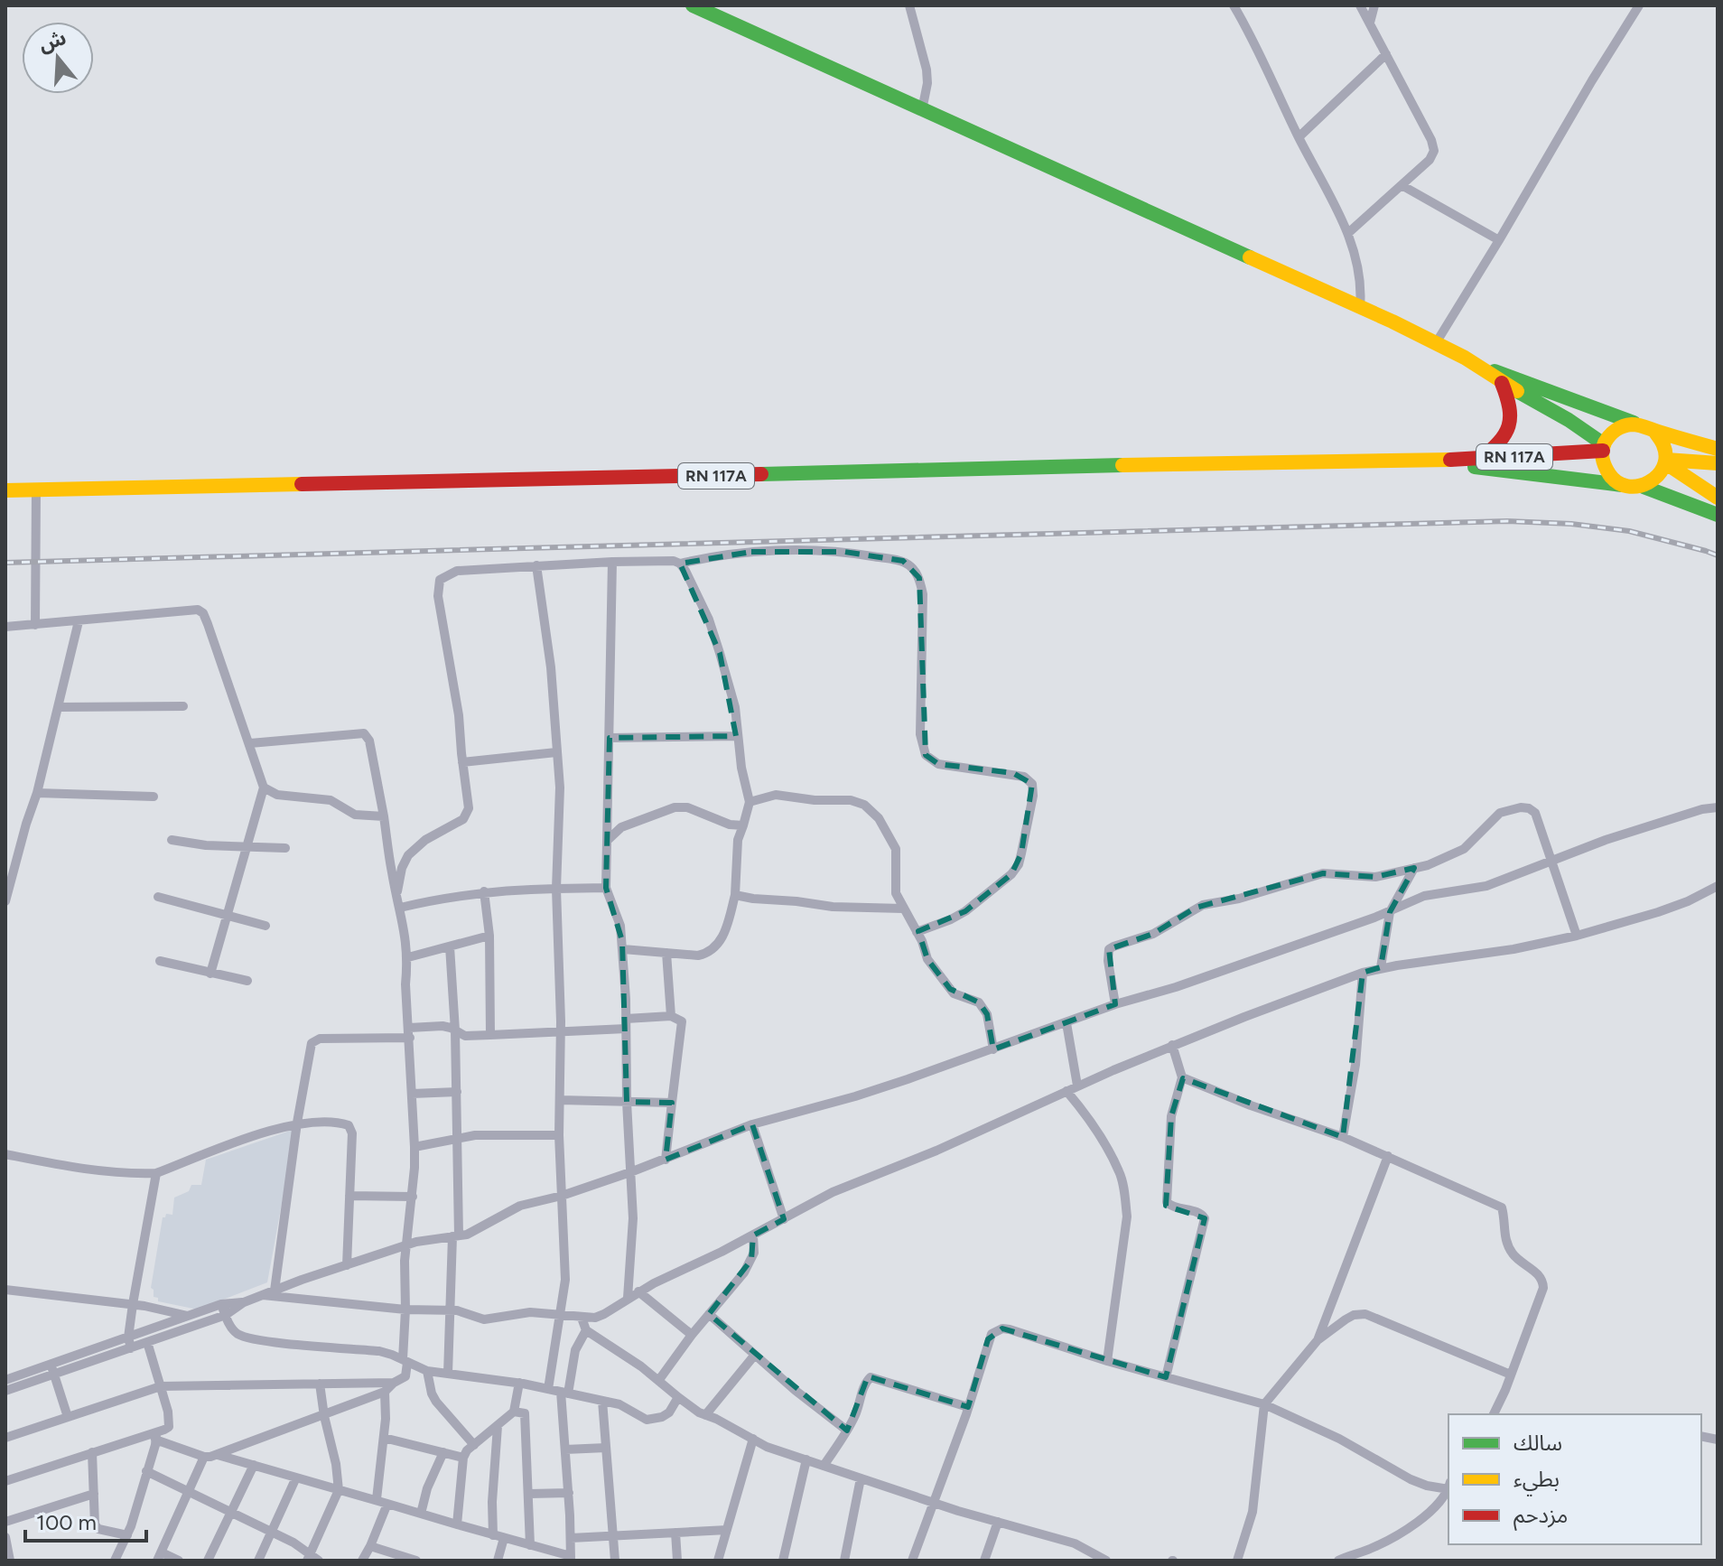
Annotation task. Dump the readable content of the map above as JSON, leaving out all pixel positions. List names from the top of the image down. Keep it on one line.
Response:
{"streets":{"main road":["RN 117A"]},"legend":["سالك","بطيء","مزدحم"],"scale_bar":"100 m","north":"top"}
